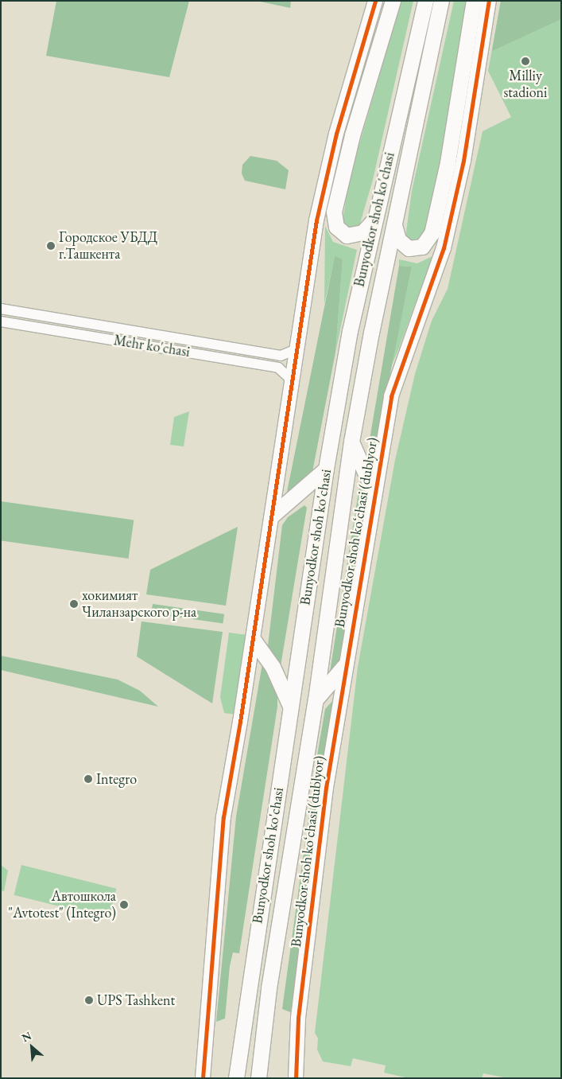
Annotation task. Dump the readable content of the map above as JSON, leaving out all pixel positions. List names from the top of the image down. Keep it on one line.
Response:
{"streets":{"main road":["Bunyodkor shoh ko'chasi"],"street":["Mehr ko'chasi","Bunyodkor shoh koʻchasi (dublyor)"]},"places":["Milliy stadioni","Городское УБДД г.Ташкента","хокимият Чиланзарского р-на","Integro","Автошкола \"Avtotest\" (Integro)","UPS Tashkent"],"north":"top left"}
